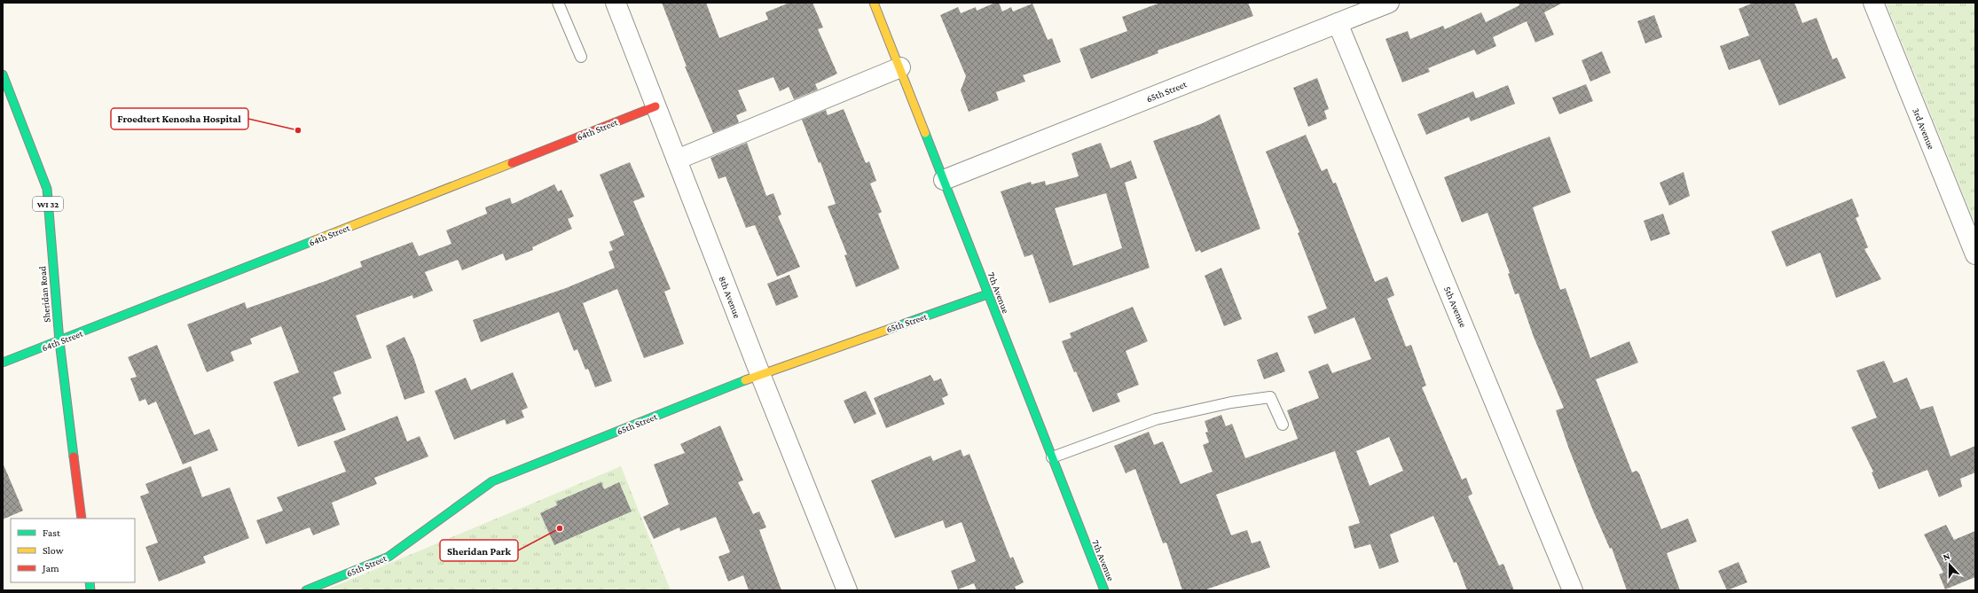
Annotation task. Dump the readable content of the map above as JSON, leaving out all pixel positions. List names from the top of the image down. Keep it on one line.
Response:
{"streets":{"street":["65th Street","3rd Avenue","64th Street","WI 32","7th Avenue","Sheridan Road","8th Avenue","5th Avenue"]},"crossings":[["65th Street","7th Avenue"],["65th Street","8th Avenue"],["65th Street","5th Avenue"],["64th Street","Sheridan Road"],["64th Street","8th Avenue"]],"places":["Froedtert Kenosha Hospital","Sheridan Park"],"legend":["Fast","Slow","Jam"],"north":"top"}
